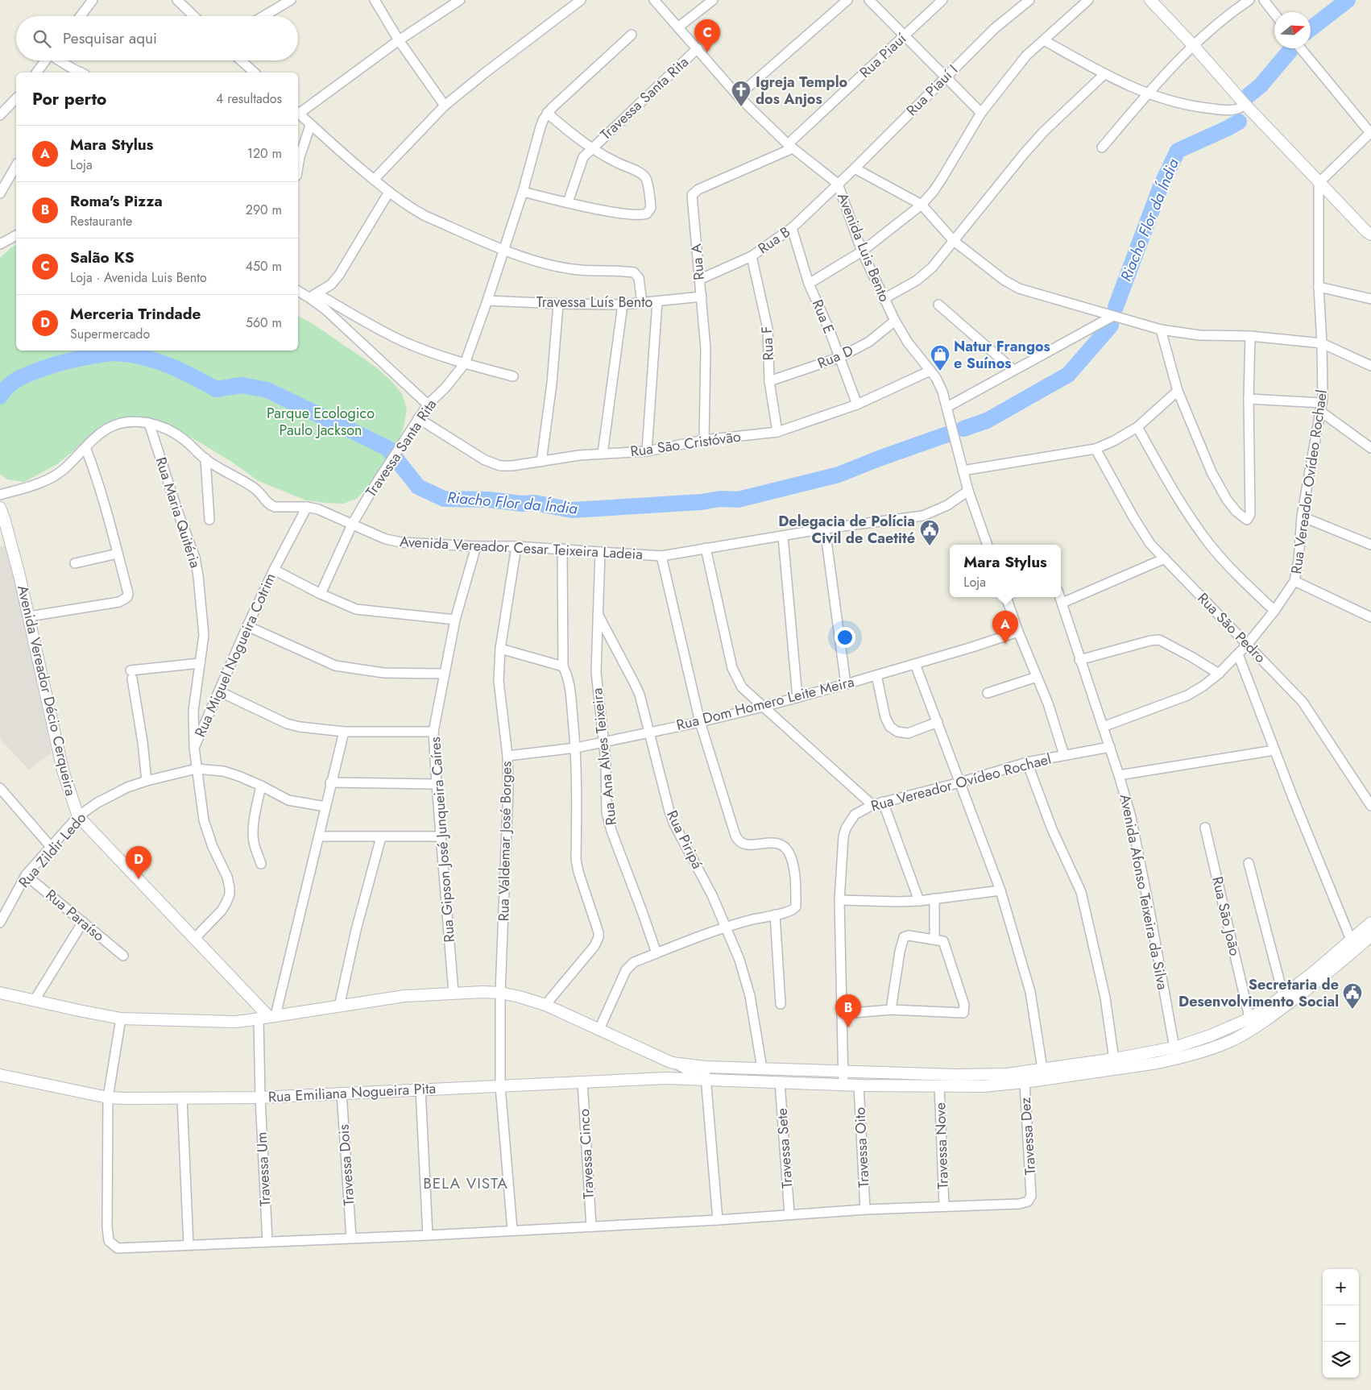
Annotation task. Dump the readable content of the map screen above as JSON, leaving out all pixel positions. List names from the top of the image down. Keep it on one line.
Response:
{"streets":{"street":["Rua Piauí","Rua Piauí I","Travessa Santa Rita","Rua B","Avenida Luis Bento","Rua A","Travessa Luís Bento","Rua E","Rua F","Rua D","Rua São Cristóvão","Rua Vereador Ovídeo Rochael","Rua Maria Quitéria","Avenida Vereador Cesar Teixeira Ladeia","Rua São Pedro","Rua Miguel Nogueira Cotrim","Avenida Vereador Décio Cerqueira","Rua Dom Homero Leite Meira","Rua Ana Alves Teixeira","Rua Gipson José Junqueira Caíres","Rua Piripá","Rua Valdemar José Borges","Rua Zildir Ledo","Avenida Afonso Teixeira da Silva","Rua Paraíso","Rua São João","Rua Emiliana Nogueira Pita","Travessa Dez","Travessa Nove","Travessa Oito","Travessa Sete","Travessa Cinco","Travessa Dois","Travessa Um"]},"crossings":[["Rua Piauí","Avenida Luis Bento"],["Rua Piauí","Rua A"],["Rua Piauí I","Rua B"],["Rua Piauí I","Avenida Luis Bento"],["Travessa Santa Rita","Avenida Luis Bento"],["Travessa Santa Rita","Travessa Luís Bento"],["Travessa Santa Rita","Rua São Cristóvão"],["Travessa Santa Rita","Avenida Vereador Cesar Teixeira Ladeia"],["Rua B","Avenida Luis Bento"],["Rua B","Rua A"],["Rua B","Rua E"],["Rua B","Rua F"],["Avenida Luis Bento","Rua A"],["Avenida Luis Bento","Rua D"],["Avenida Luis Bento","Rua São Cristóvão"],["Avenida Luis Bento","Avenida Vereador Cesar Teixeira Ladeia"],["Rua A","Travessa Luís Bento"],["Rua A","Rua São Cristóvão"],["Rua E","Rua D"],["Rua E","Rua São Cristóvão"],["Rua F","Rua D"],["Rua F","Rua São Cristóvão"],["Rua Vereador Ovídeo Rochael","Rua São Pedro"],["Rua Vereador Ovídeo Rochael","Avenida Afonso Teixeira da Silva"],["Rua Vereador Ovídeo Rochael","Rua Emiliana Nogueira Pita"],["Rua Maria Quitéria","Avenida Vereador Cesar Teixeira Ladeia"],["Rua Maria Quitéria","Rua Miguel Nogueira Cotrim"],["Avenida Vereador Cesar Teixeira Ladeia","Rua Miguel Nogueira Cotrim"],["Avenida Vereador Cesar Teixeira Ladeia","Rua Ana Alves Teixeira"],["Avenida Vereador Cesar Teixeira Ladeia","Rua Gipson José Junqueira Caíres"],["Avenida Vereador Cesar Teixeira Ladeia","Rua Valdemar José Borges"],["Rua Miguel Nogueira Cotrim","Avenida Vereador Décio Cerqueira"],["Rua Miguel Nogueira Cotrim","Rua Zildir Ledo"],["Avenida Vereador Décio Cerqueira","Rua Zildir Ledo"],["Avenida Vereador Décio Cerqueira","Travessa Um"],["Rua Dom Homero Leite Meira","Rua Ana Alves Teixeira"],["Rua Dom Homero Leite Meira","Rua Piripá"],["Rua Dom Homero Leite Meira","Rua Valdemar José Borges"],["Rua Ana Alves Teixeira","Rua Piripá"],["Rua Valdemar José Borges","Rua Emiliana Nogueira Pita"],["Rua Zildir Ledo","Rua Paraíso"],["Rua Zildir Ledo","Travessa Um"],["Rua Emiliana Nogueira Pita","Travessa Dez"],["Rua Emiliana Nogueira Pita","Travessa Nove"],["Rua Emiliana Nogueira Pita","Travessa Oito"],["Rua Emiliana Nogueira Pita","Travessa Sete"],["Rua Emiliana Nogueira Pita","Travessa Cinco"],["Rua Emiliana Nogueira Pita","Travessa Dois"],["Rua Emiliana Nogueira Pita","Travessa Um"],["Travessa Dez","Travessa Nove"]],"districts":["BELA VISTA"],"water":["Riacho Flor da Índia"],"parks":["Parque Ecologico Paulo Jackson"],"places":{"church":["Igreja Templo dos Anjos"],"shop":["Natur Frangos e Suínos"],"public building":["Delegacia de Polícia Civil de Caetité","Secretaria de Desenvolvimento Social"]},"north":"right","page":{"search":"Pesquisar aqui","pins":["C","A","D","B"],"heading":["Por perto","4 resultados"],"list":[{"mark":"A","name":"Mara Stylus","note":"Loja","value":"120 m"},{"mark":"B","name":"Roma's Pizza","note":"Restaurante","value":"290 m"},{"mark":"C","name":"Salão KS","note":"Loja · Avenida Luis Bento","value":"450 m"},{"mark":"D","name":"Merceria Trindade","note":"Supermercado","value":"560 m"}],"popup":["Mara Stylus","Loja"],"map_buttons":["+","−"]}}
